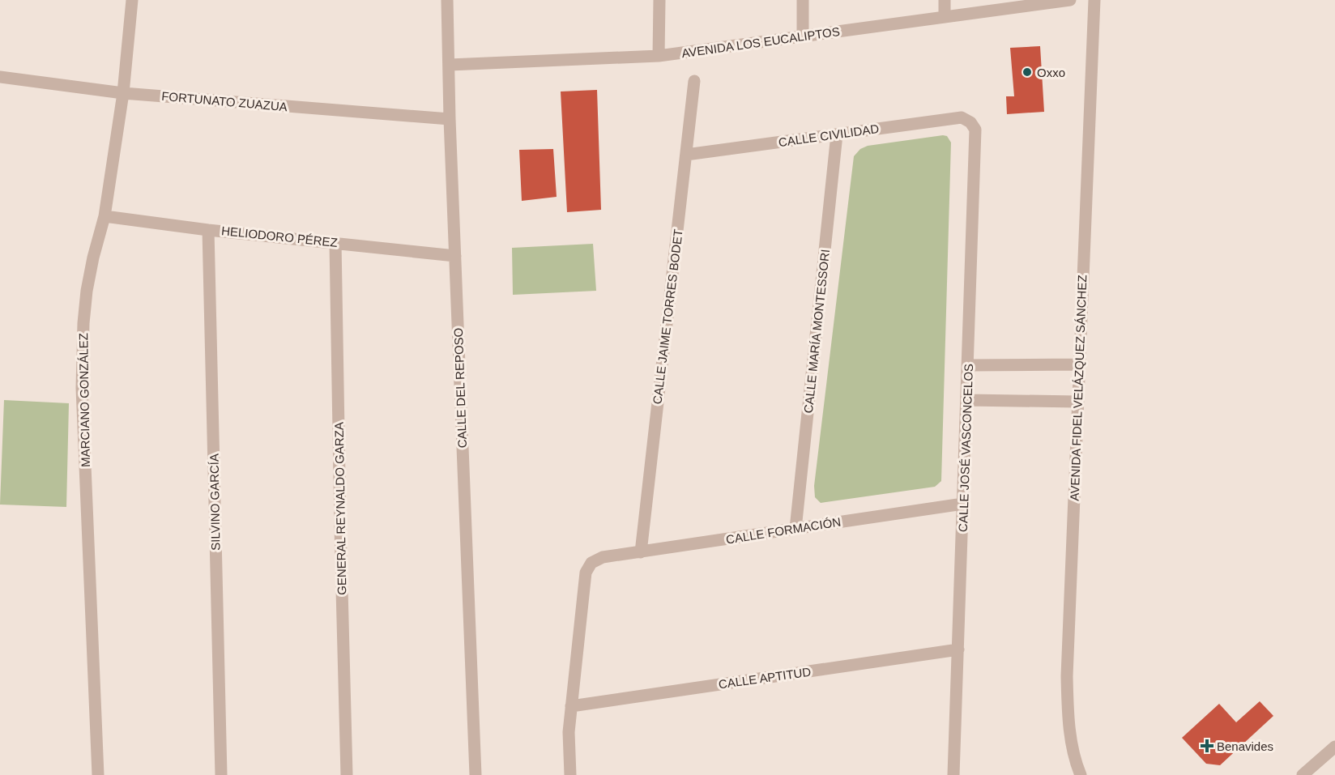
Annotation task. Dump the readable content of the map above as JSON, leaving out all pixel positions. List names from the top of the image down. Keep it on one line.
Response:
{"streets":{"street":["AVENIDA LOS EUCALIPTOS","FORTUNATO ZUAZUA","CALLE CIVILIDAD","HELIODORO PÉREZ","CALLE JAIME TORRES BODET","CALLE MARÍA MONTESSORI","CALLE DEL REPOSO","AVENIDA FIDEL VELÁZQUEZ SÁNCHEZ","MARCIANO GONZÁLEZ","CALLE JOSÉ VASCONCELOS","SILVINO GARCÍA","GENERAL REYNALDO GARZA","CALLE FORMACIÓN","CALLE APTITUD"]},"crossings":[["AVENIDA LOS EUCALIPTOS","CALLE DEL REPOSO"],["FORTUNATO ZUAZUA","CALLE DEL REPOSO"],["FORTUNATO ZUAZUA","MARCIANO GONZÁLEZ"],["CALLE CIVILIDAD","CALLE JAIME TORRES BODET"],["CALLE CIVILIDAD","CALLE MARÍA MONTESSORI"],["CALLE CIVILIDAD","CALLE JOSÉ VASCONCELOS"],["HELIODORO PÉREZ","CALLE DEL REPOSO"],["HELIODORO PÉREZ","MARCIANO GONZÁLEZ"],["HELIODORO PÉREZ","SILVINO GARCÍA"],["HELIODORO PÉREZ","GENERAL REYNALDO GARZA"],["CALLE JAIME TORRES BODET","CALLE FORMACIÓN"],["CALLE MARÍA MONTESSORI","CALLE FORMACIÓN"],["CALLE JOSÉ VASCONCELOS","CALLE FORMACIÓN"],["CALLE JOSÉ VASCONCELOS","CALLE APTITUD"],["CALLE FORMACIÓN","CALLE APTITUD"]],"places":{"other":["Oxxo"],"health":["Benavides"]}}
